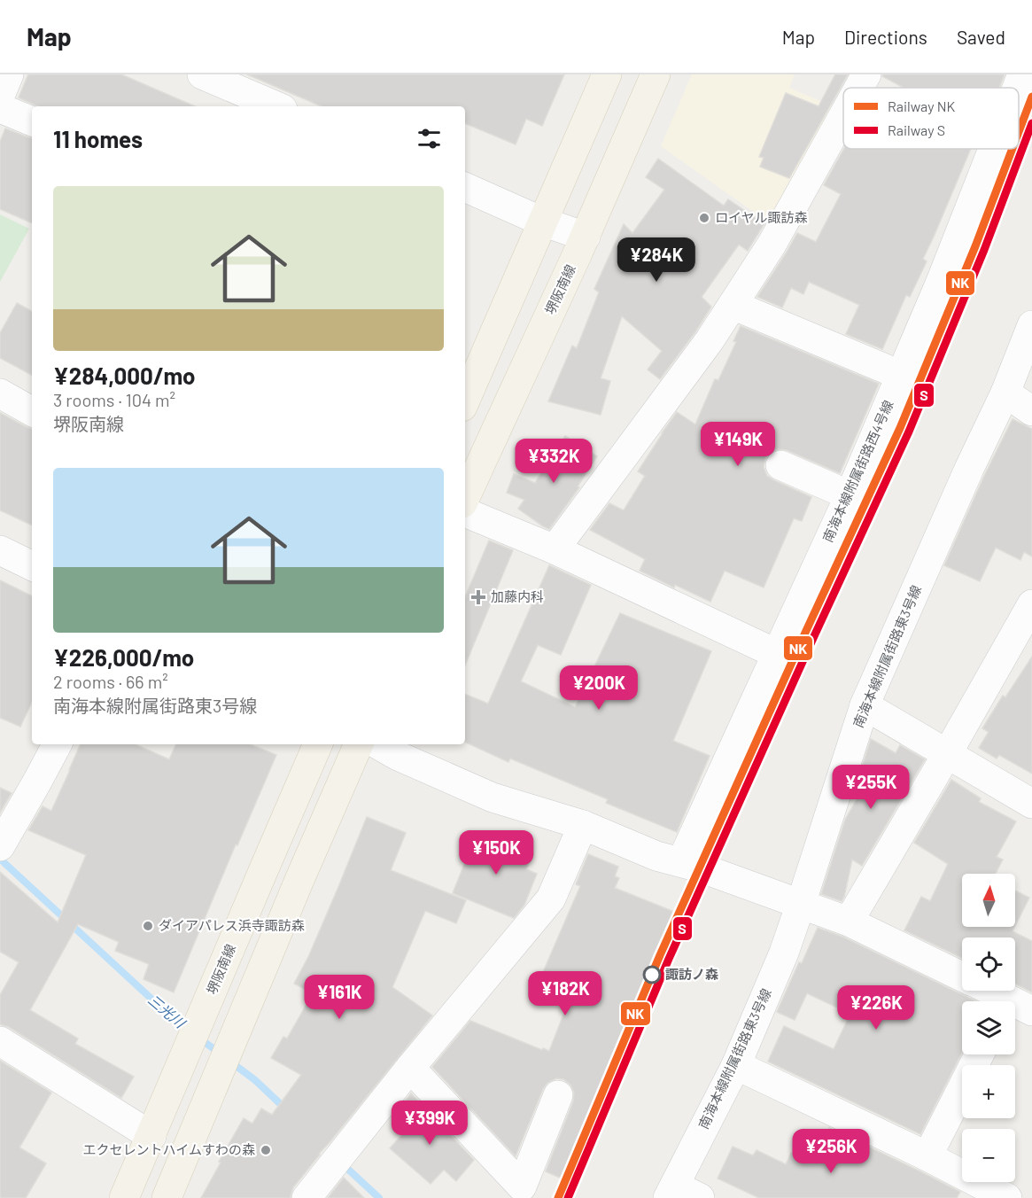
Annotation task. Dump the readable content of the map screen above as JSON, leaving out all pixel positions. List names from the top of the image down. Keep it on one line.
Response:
{"streets":{"main road":["堺阪南線"],"street":["南海本線附属街路西4号線","南海本線附属街路東3号線"]},"water":["三光川"],"places":{"other":["ロイヤル諏訪森","ダイアパレス浜寺諏訪森","諏訪ノ森","エクセレントハイムすわの森"],"health":["加藤内科"]},"lines":["rail line NK","rail line S"],"legend":["Railway NK","Railway S"],"north":"top","page":{"header":"Map","nav":["Map","Directions","Saved"],"heading":"11 homes","list":[{"name":"¥284,000/mo","note":"3 rooms · 104 m² · 堺阪南線"},{"name":"¥226,000/mo","note":"2 rooms · 66 m² · 南海本線附属街路東3号線"}],"price":["¥284K","¥149K","¥332K","¥200K","¥255K","¥150K","¥182K","¥161K","¥226K","¥399K","¥256K"],"map_buttons":["+","−"]}}
